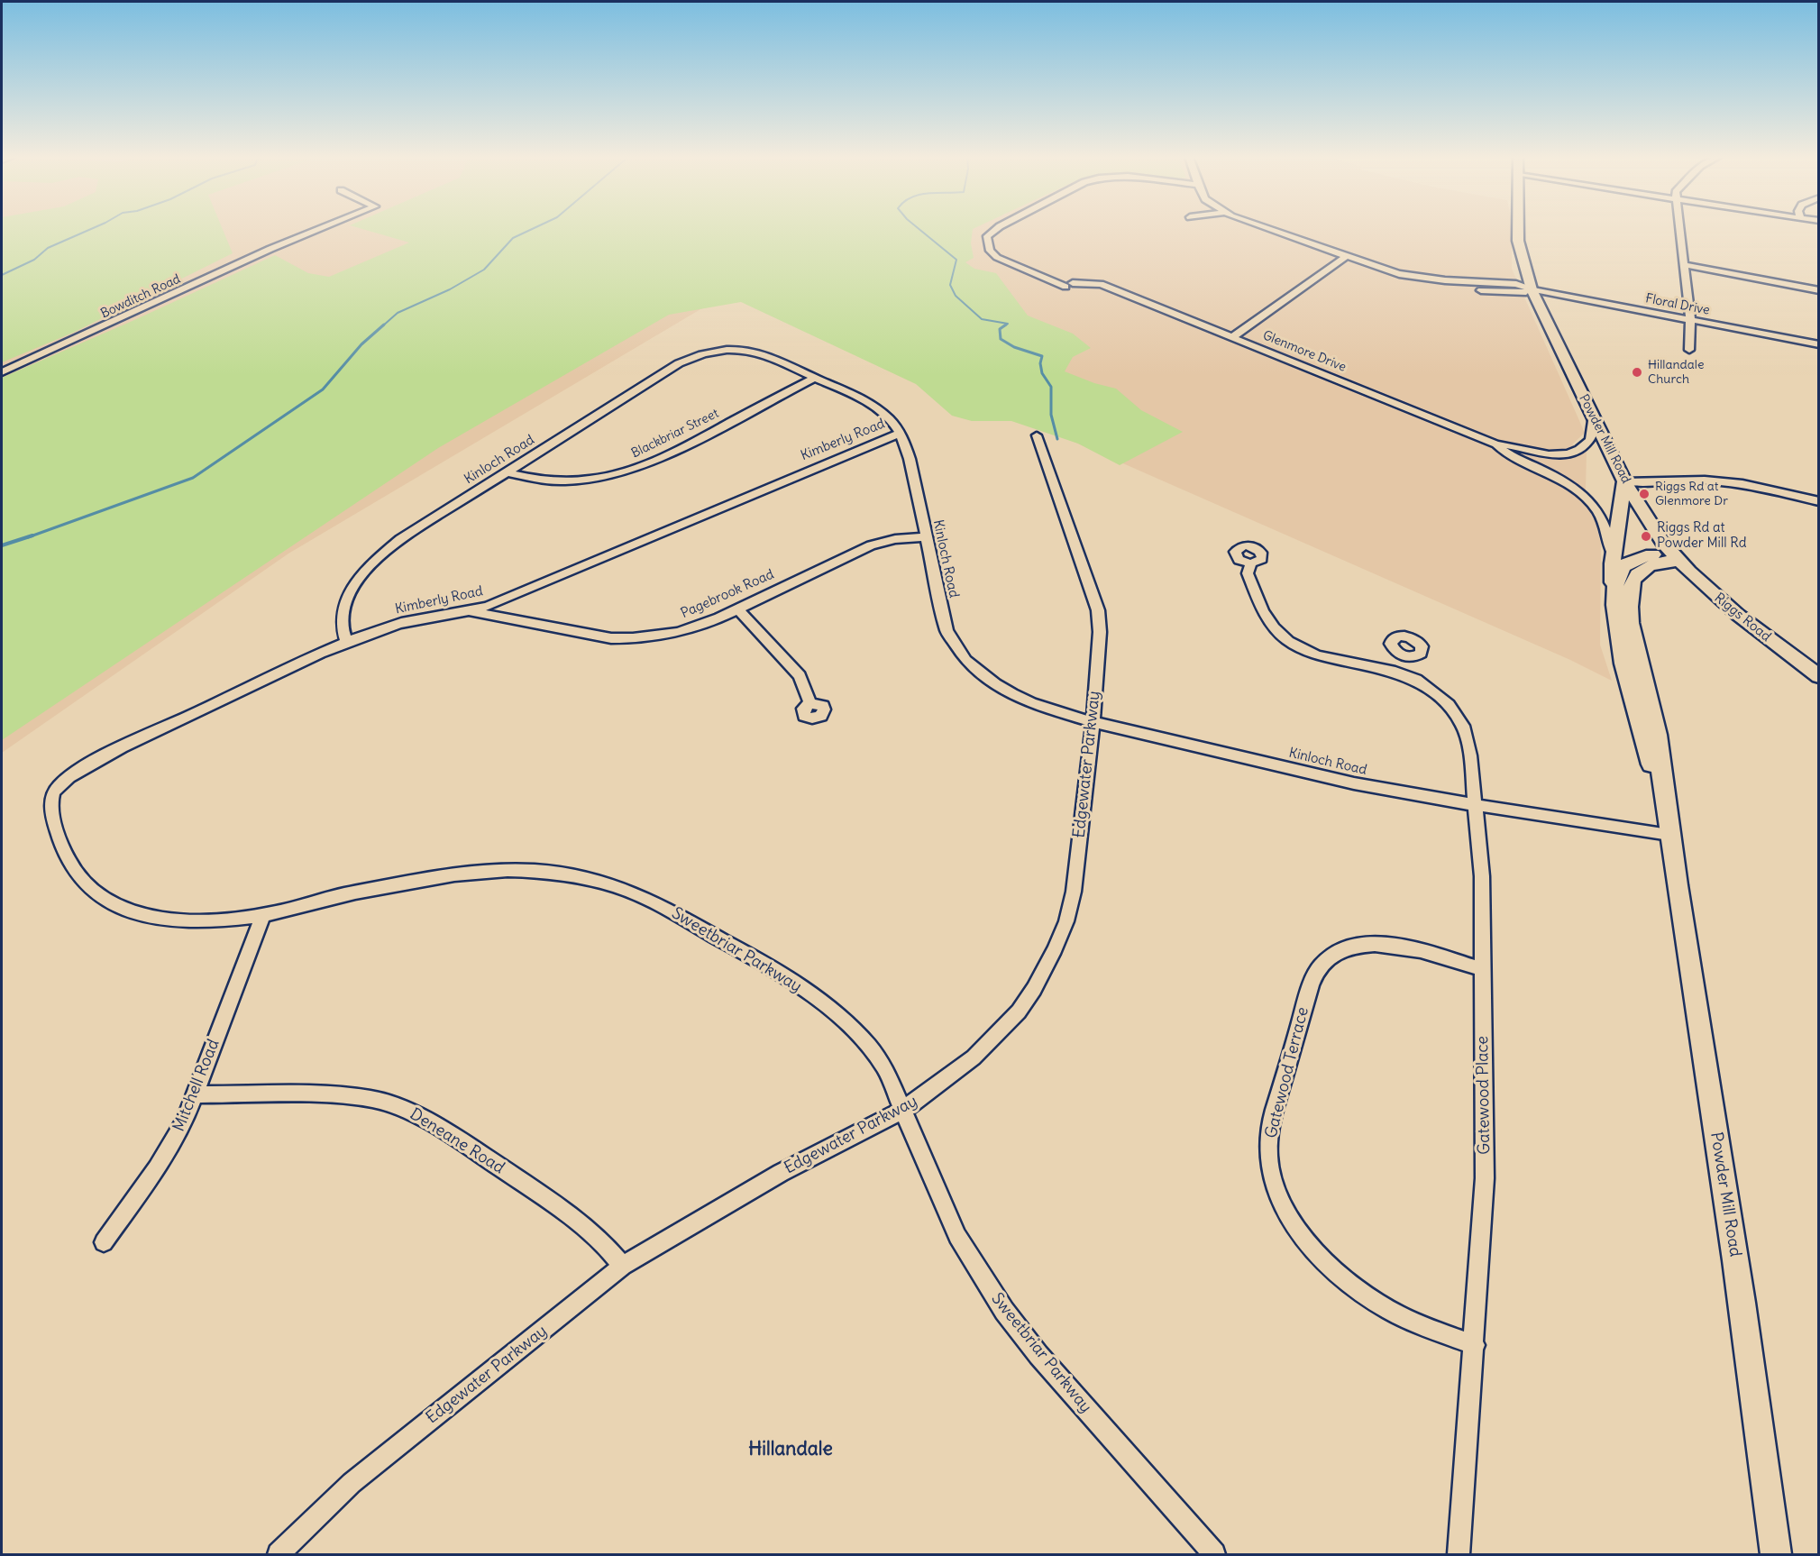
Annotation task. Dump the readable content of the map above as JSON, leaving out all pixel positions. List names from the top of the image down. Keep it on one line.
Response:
{"streets":{"main road":["Powder Mill Road","Riggs Road"],"street":["Bowditch Road","Floral Drive","Glenmore Drive","Blackbriar Street","Kimberly Road","Kinloch Road","Pagebrook Road","Edgewater Parkway","Sweetbriar Parkway","Gatewood Terrace","Mitchell Road","Gatewood Place","Deneane Road"]},"crossings":[["Floral Drive","Powder Mill Road"],["Blackbriar Street","Kinloch Road"],["Powder Mill Road","Kinloch Road"],["Powder Mill Road","Riggs Road"],["Kimberly Road","Kinloch Road"],["Kimberly Road","Pagebrook Road"],["Kimberly Road","Sweetbriar Parkway"],["Kinloch Road","Pagebrook Road"],["Kinloch Road","Edgewater Parkway"],["Kinloch Road","Gatewood Place"],["Edgewater Parkway","Sweetbriar Parkway"],["Edgewater Parkway","Deneane Road"],["Sweetbriar Parkway","Mitchell Road"],["Gatewood Terrace","Gatewood Place"],["Mitchell Road","Deneane Road"]],"districts":["Hillandale"],"places":["Hillandale Church","Riggs Rd at Glenmore Dr","Riggs Rd at Powder Mill Rd"]}
